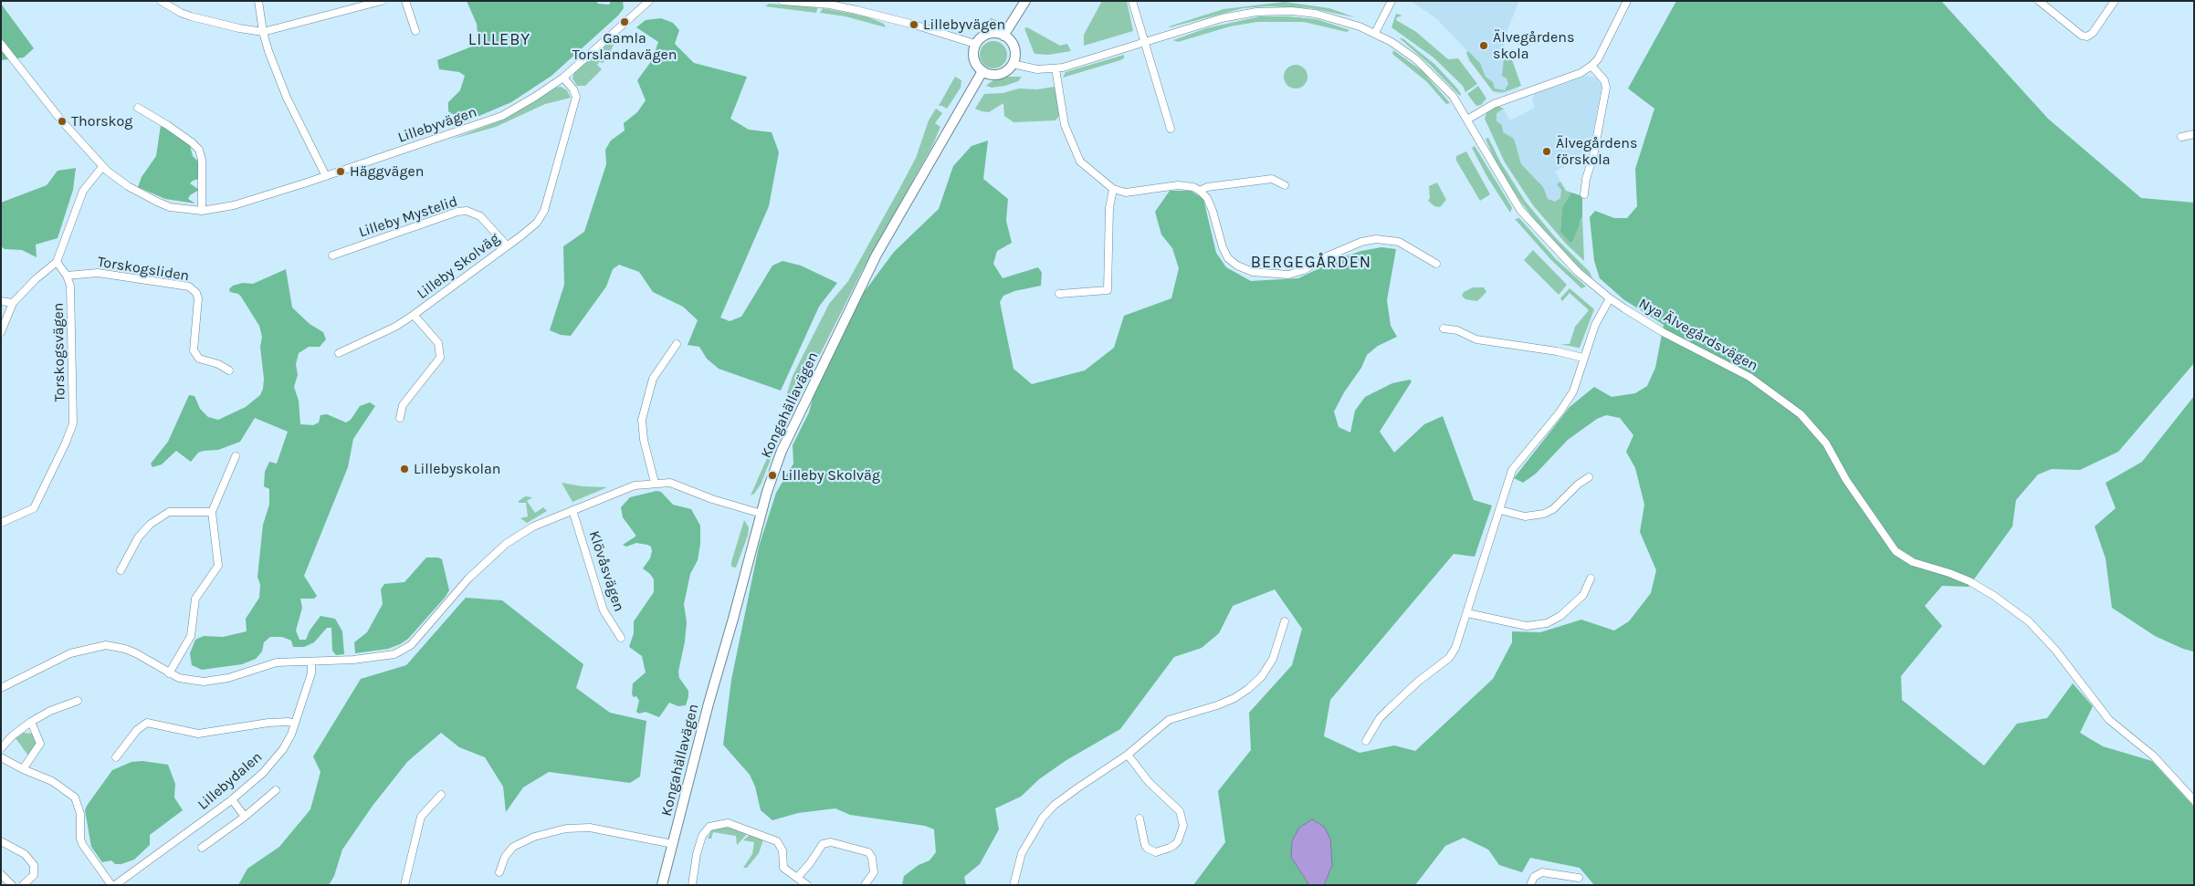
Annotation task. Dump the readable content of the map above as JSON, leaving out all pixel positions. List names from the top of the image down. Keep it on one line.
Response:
{"streets":{"street":["Lillebyvägen","Lilleby Mystelid","Lilleby Skolväg","Torskogsliden","Nya Älvegårdsvägen","Torskogsvägen","Kongahällavägen","Klövåsvägen","Lillebydalen"]},"crossings":[["Lillebyvägen","Lilleby Skolväg"],["Lilleby Mystelid","Lilleby Skolväg"],["Torskogsliden","Torskogsvägen"],["Nya Älvegårdsvägen","Kongahällavägen"]],"districts":["LILLEBY","BERGEGÅRDEN"],"places":["Gamla Torslandavägen","Lillebyvägen","Älvegårdens skola","Thorskog","Älvegårdens förskola","Häggvägen","Lillebyskolan","Lilleby Skolväg"]}
